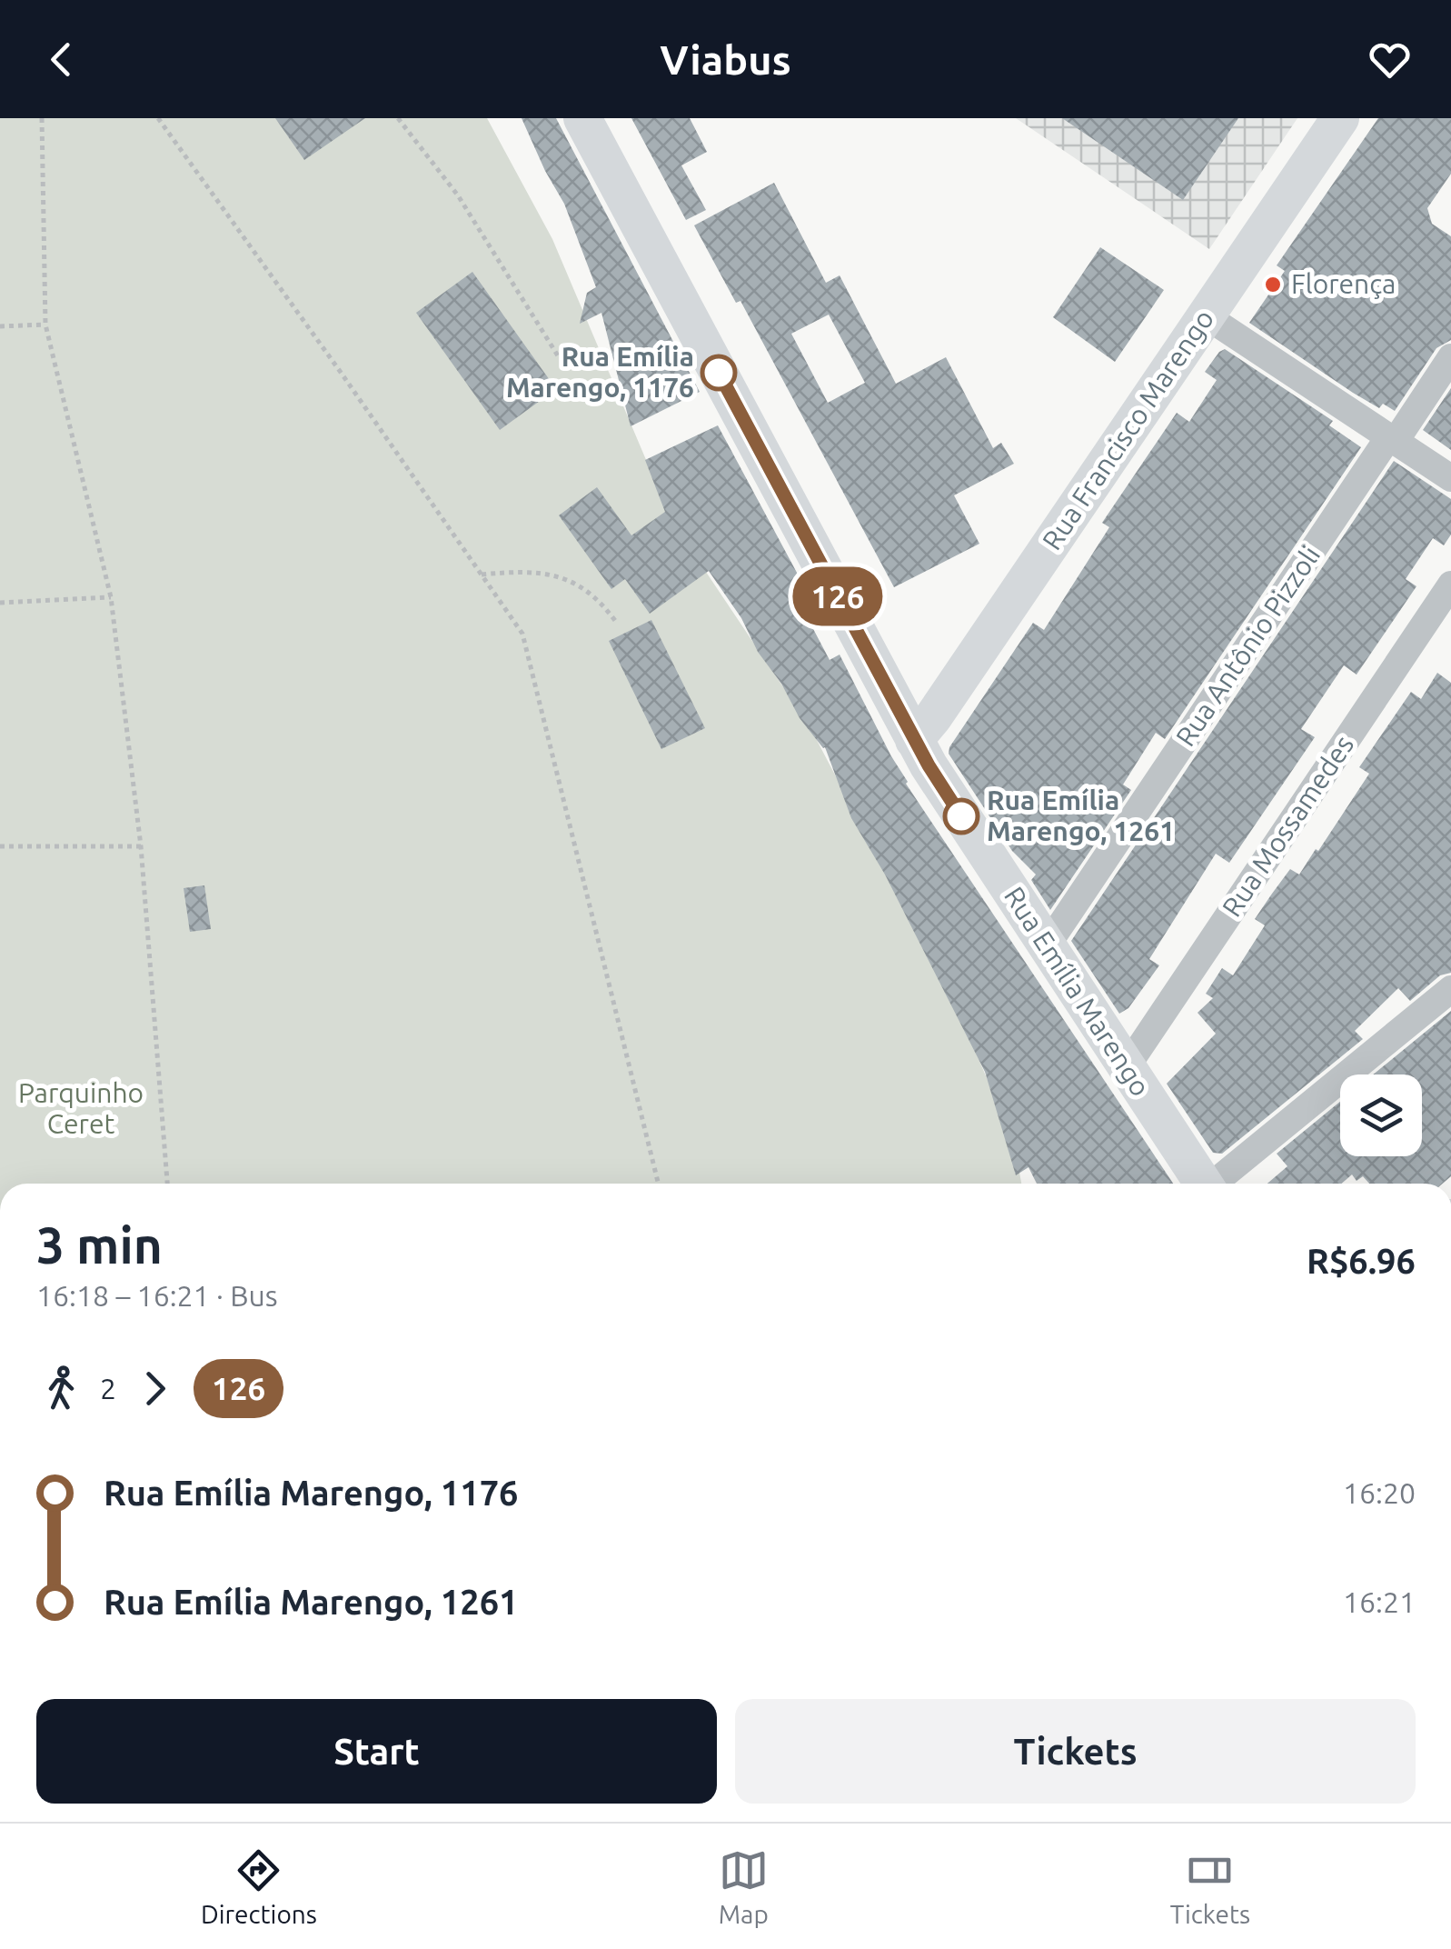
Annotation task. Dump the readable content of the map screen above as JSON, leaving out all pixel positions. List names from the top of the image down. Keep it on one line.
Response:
{"streets":{"main road":["Rua Francisco Marengo","Rua Emília Marengo"],"street":["Rua Antônio Pizzoli","Rua Mossamedes"]},"crossings":[["Rua Francisco Marengo","Rua Emília Marengo"],["Rua Antônio Pizzoli","Rua Emília Marengo"],["Rua Mossamedes","Rua Emília Marengo"]],"parks":["Parquinho Ceret"],"places":["Florença","Rua Emília Marengo, 1176","Rua Emília Marengo, 1261"],"lines":["bus line 126"],"page":{"header":"Viabus","on_map":"126","heading":["3 min","16:18 – 16:21 · Bus","R$6.96"],"legs":["2","126"],"list":[{"name":"Rua Emília Marengo, 1176","value":"16:20"},{"name":"Rua Emília Marengo, 1261","value":"16:21"}],"buttons":["Start","Tickets"],"tabs":["Directions","Map","Tickets"]}}
